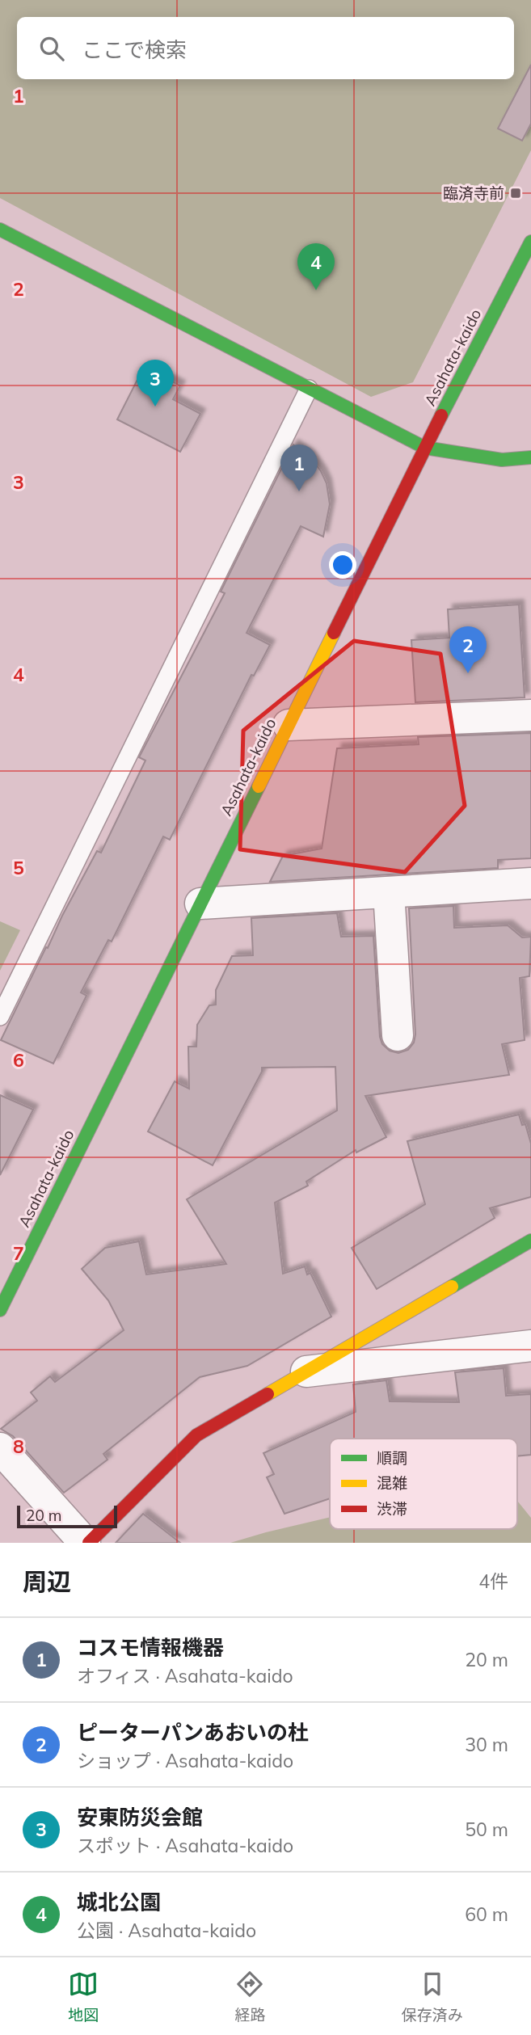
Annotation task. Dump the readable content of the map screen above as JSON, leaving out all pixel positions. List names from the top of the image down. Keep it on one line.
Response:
{"streets":{"street":["Asahata-kaido"]},"places":{"transit":["臨済寺前"]},"legend":["順調","混雑","渋滞"],"scale_bar":"20 m","page":{"search":"ここで検索","pins":["4","3","1","2"],"scale":"20 m","heading":["周辺","4件"],"list":[{"mark":"1","name":"コスモ情報機器","note":"オフィス · Asahata-kaido","value":"20 m"},{"mark":"2","name":"ピーターパンあおいの杜","note":"ショップ · Asahata-kaido","value":"30 m"},{"mark":"3","name":"安東防災会館","note":"スポット · Asahata-kaido","value":"50 m"},{"mark":"4","name":"城北公園","note":"公園 · Asahata-kaido","value":"60 m"}],"nav":["地図","経路","保存済み"]},"grid":{"rows":["1","2","3","4","5","6","7","8"]}}
